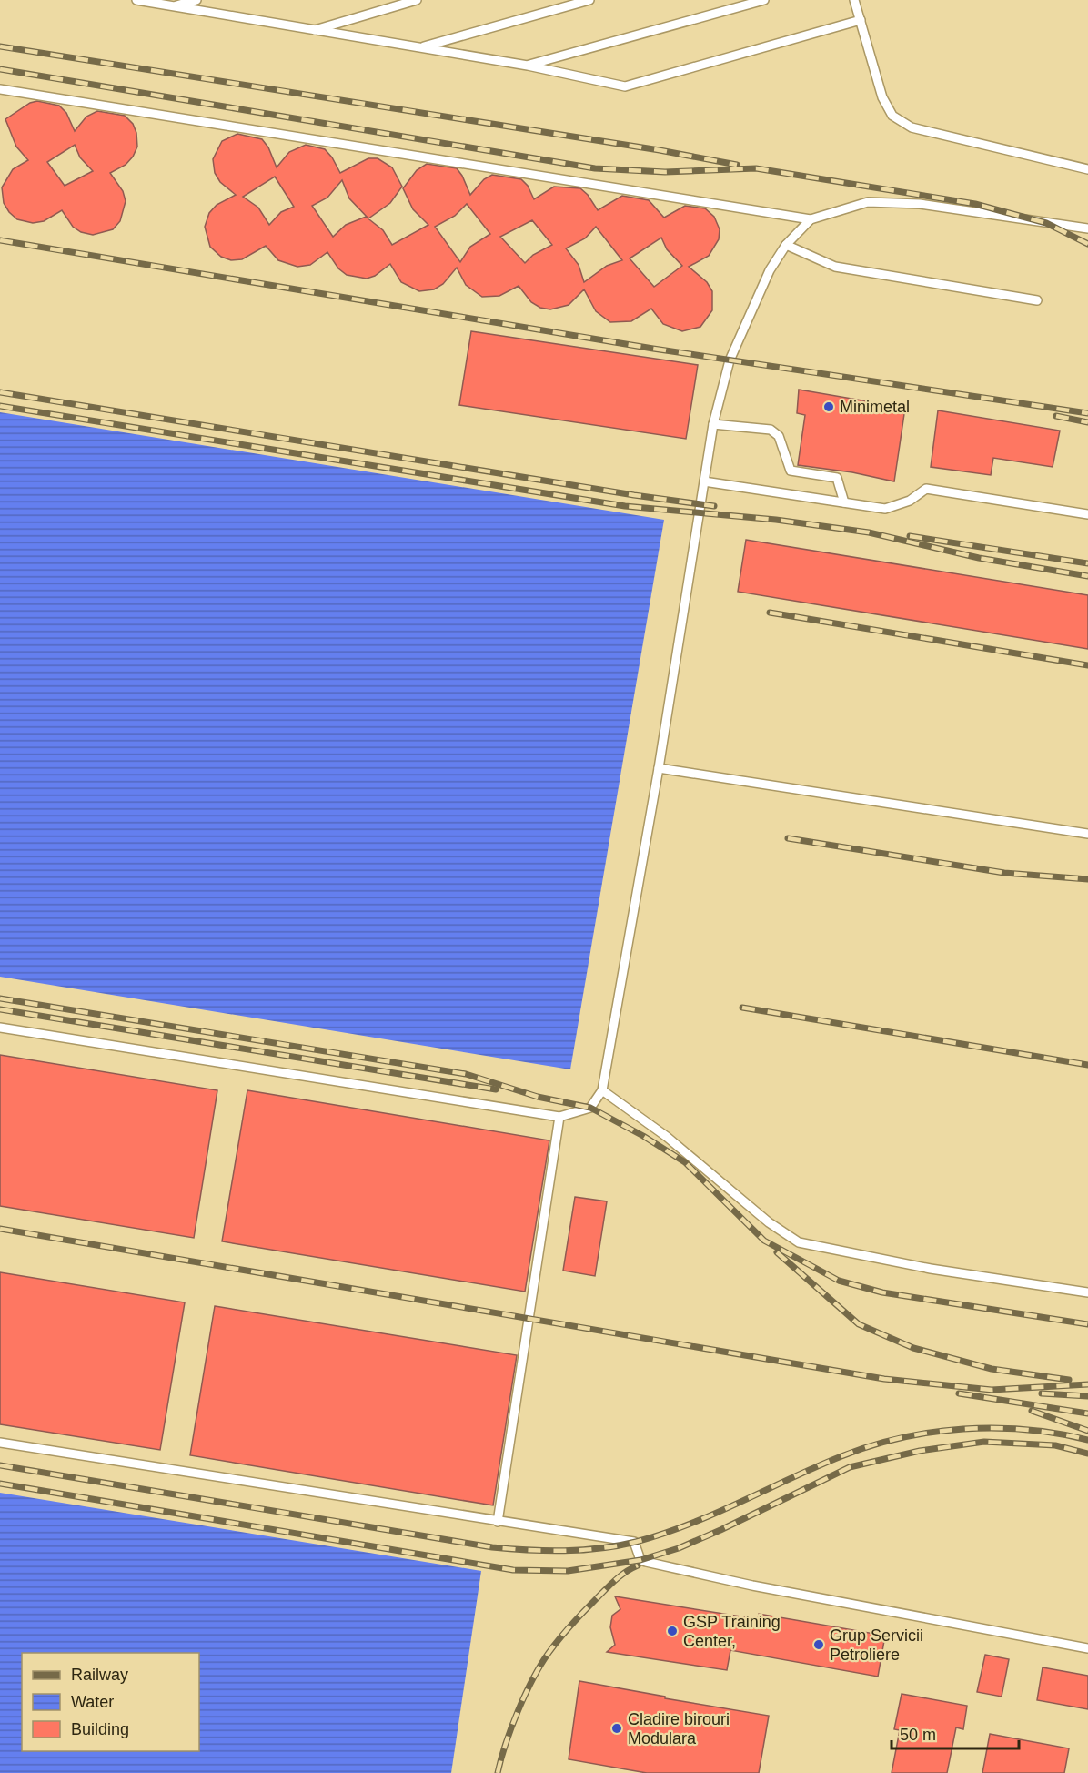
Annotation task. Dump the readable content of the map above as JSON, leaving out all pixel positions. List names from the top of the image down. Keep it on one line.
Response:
{"places":["Minimetal","GSP Training Center,","Grup Servicii Petroliere","Cladire birouri Modulara"],"legend":["Railway","Water","Building"],"scale_bar":"50 m"}
